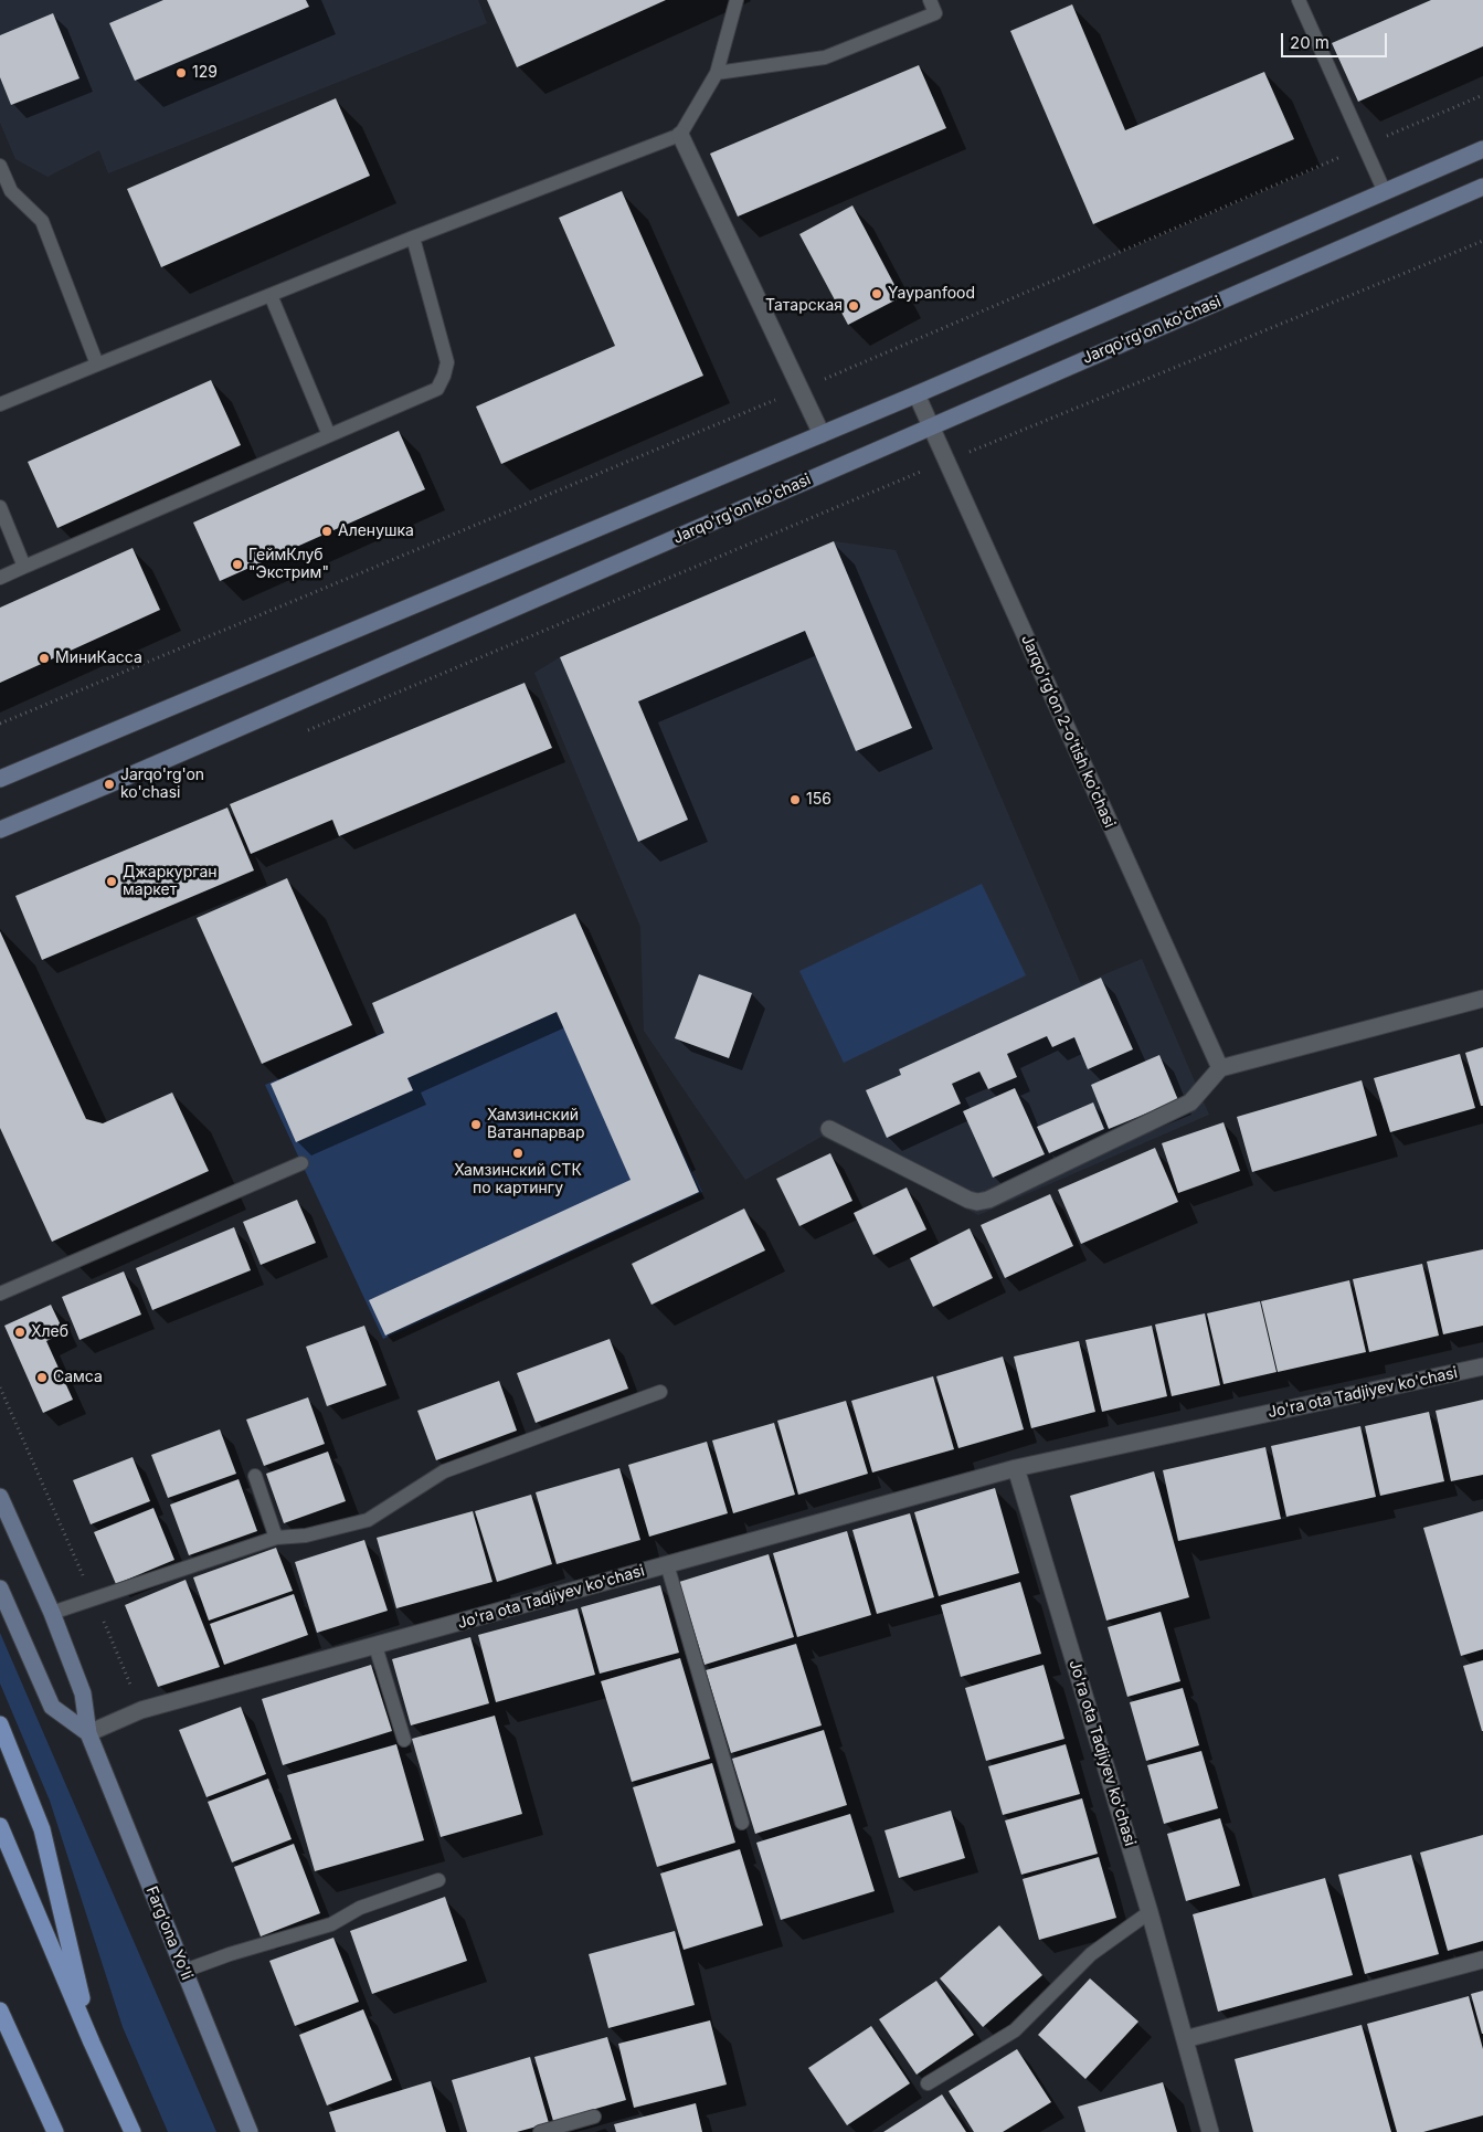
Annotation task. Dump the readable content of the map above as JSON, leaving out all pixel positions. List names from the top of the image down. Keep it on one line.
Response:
{"streets":{"main road":["Jarqo'rg'on ko'chasi","Farg'ona Yo'li"],"street":["Jarqo'rg'on 2-o'tish ko'chasi","Jo'ra ota Tadjiyev ko'chasi"]},"crossings":[["Jarqo'rg'on ko'chasi","Jarqo'rg'on 2-o'tish ko'chasi"],["Jo'ra ota Tadjiyev ko'chasi","Farg'ona Yo'li"]],"places":["129","Yaypanfood","Татарская","Аленушка","ГеймКлуб \"Экстрим\"","МиниКасса","Jarqo'rg'on ko'chasi","156","Джаркурган маркет","Хамзинский Ватанпарвар","Хамзинский СТК по картингу","Хлеб","Самса"],"scale_bar":"20 m"}
